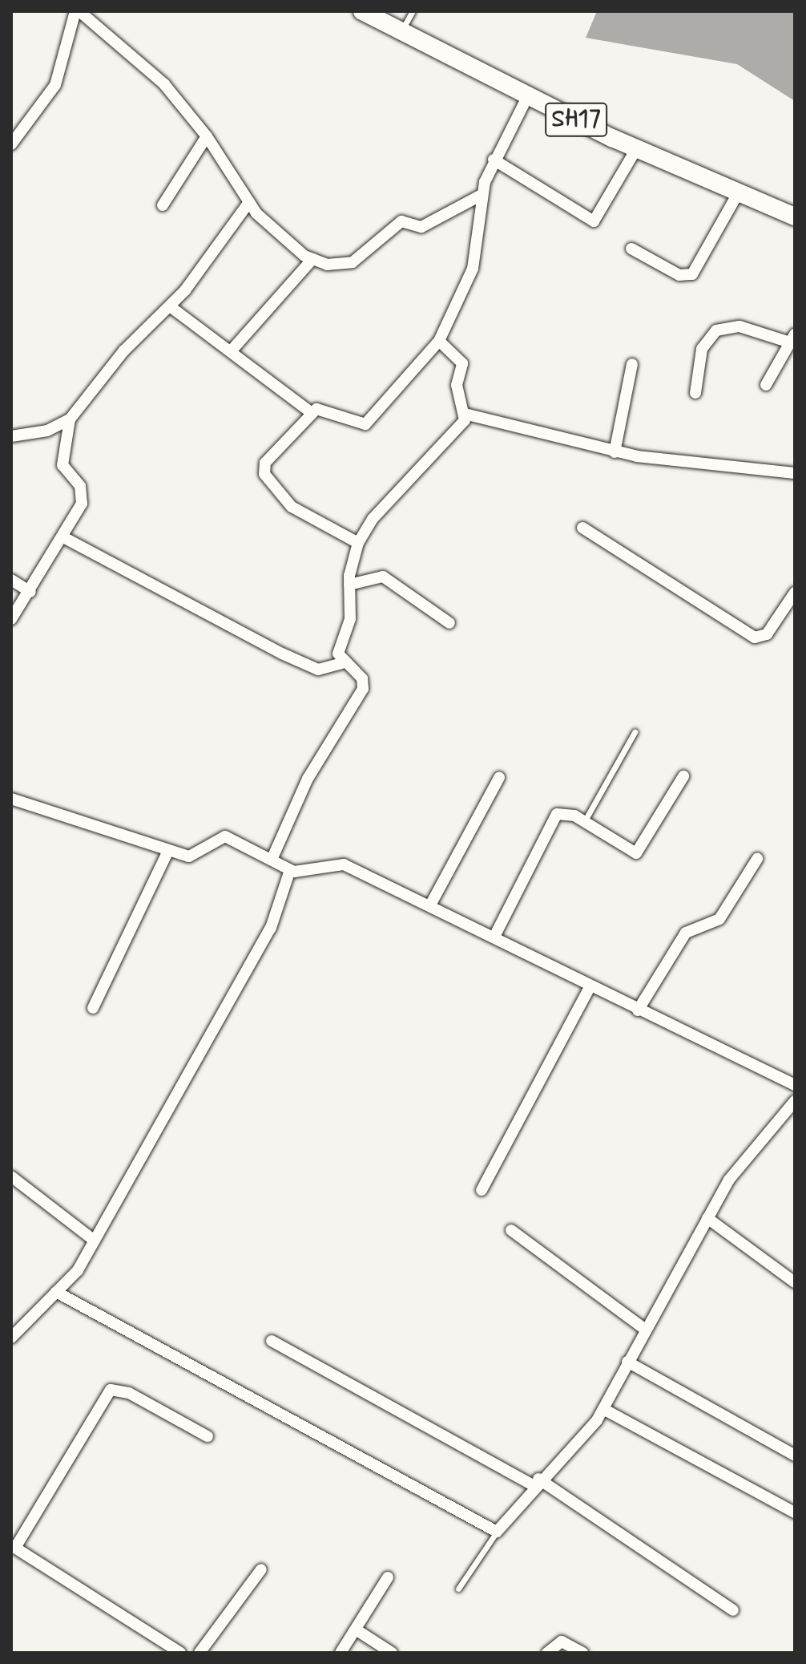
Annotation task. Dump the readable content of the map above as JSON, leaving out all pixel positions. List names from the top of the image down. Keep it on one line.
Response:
{"streets":{"main road":["SH17"]}}
